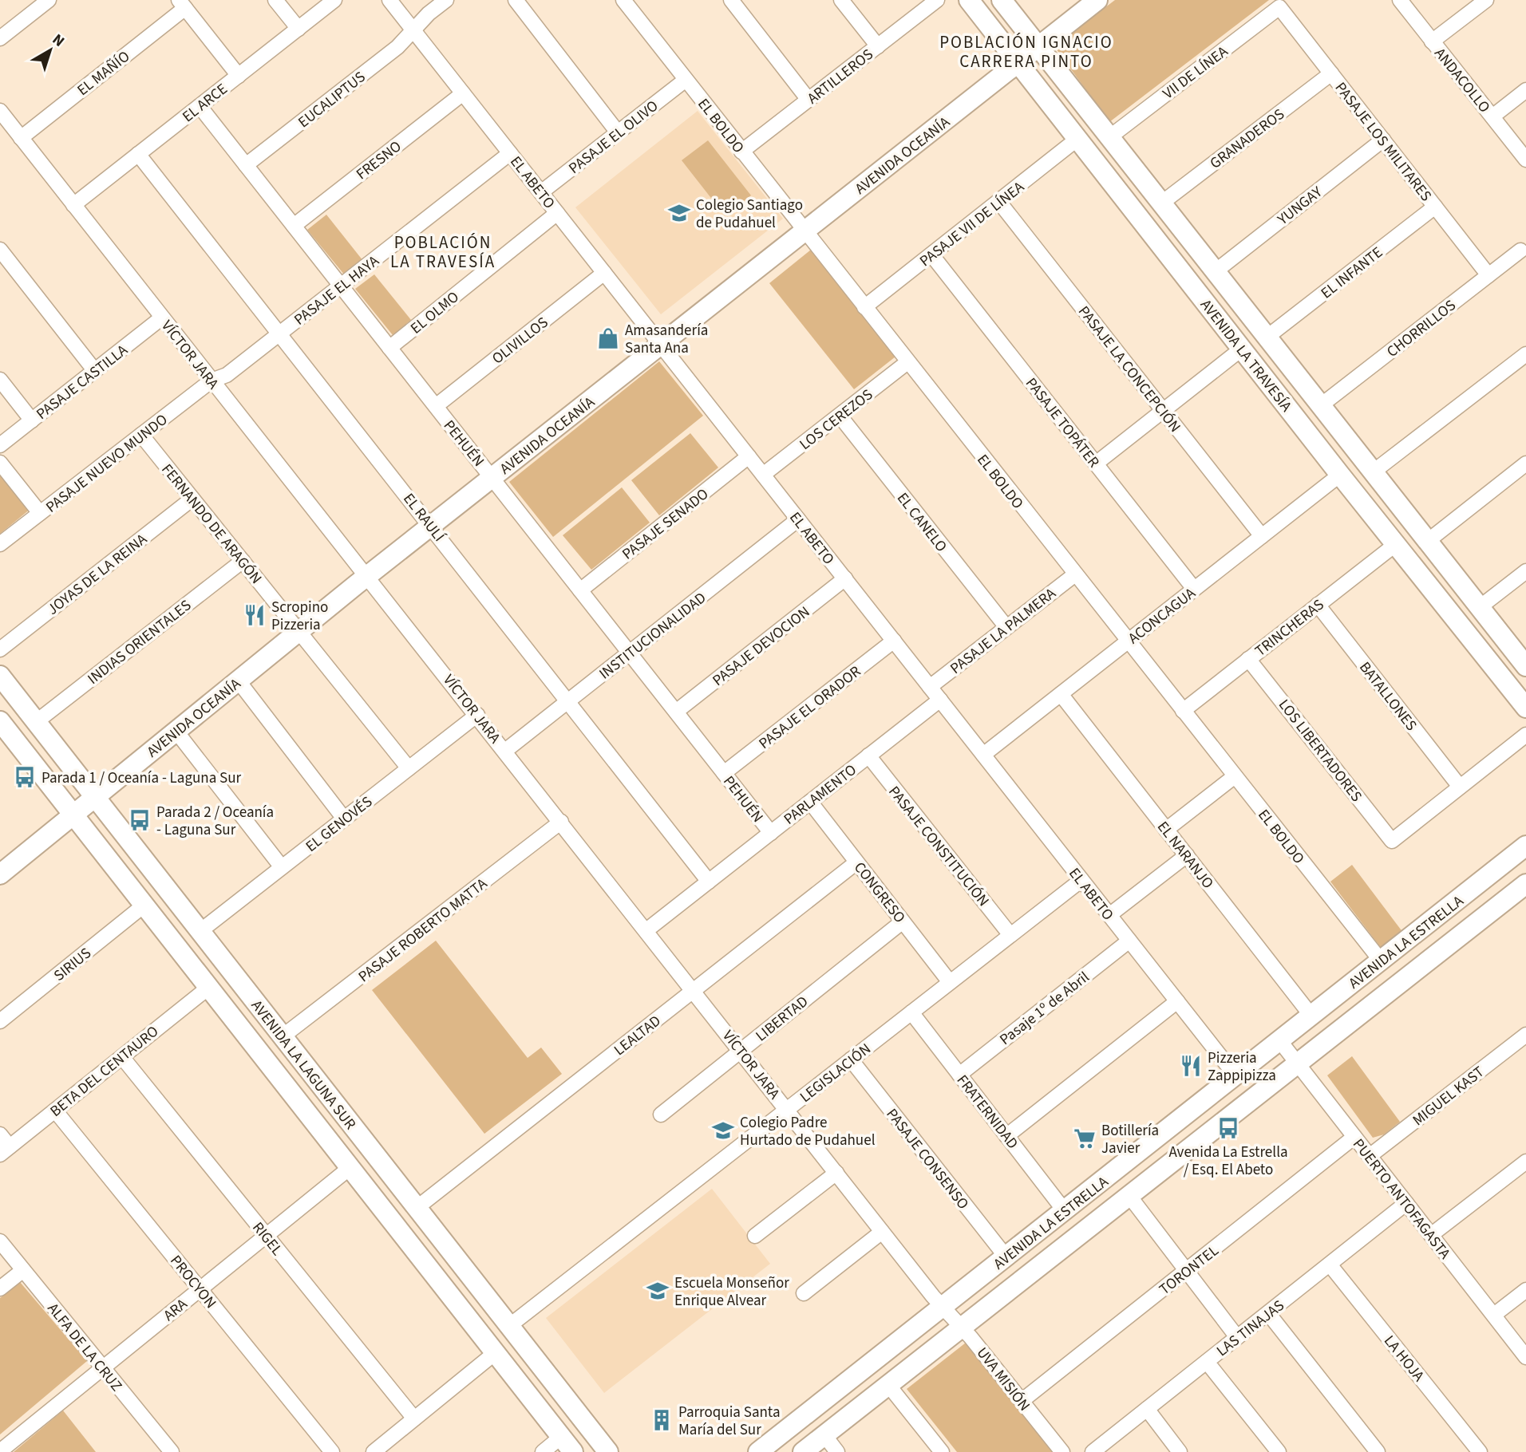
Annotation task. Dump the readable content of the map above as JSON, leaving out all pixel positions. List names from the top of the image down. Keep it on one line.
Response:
{"streets":{"street":["VII DE LÍNEA","EL MAÑÍO","ARTILLEROS","ANDACOLLO","EUCALIPTUS","EL ARCE","EL BOLDO","PASAJE EL OLIVO","GRANADEROS","PASAJE LOS MILITARES","AVENIDA OCEANÍA","FRESNO","EL ABETO","YUNGAY","PASAJE VII DE LÍNEA","EL INFANTE","PASAJE EL HAYA","EL OLMO","CHORRILLOS","OLIVILLOS","VÍCTOR JARA","AVENIDA LA TRAVESÍA","PASAJE LA CONCEPCIÓN","PASAJE CASTILLA","LOS CEREZOS","PASAJE TOPÁTER","PEHUÉN","PASAJE NUEVO MUNDO","EL RAULÍ","EL CANELO","FERNANDO DE ARAGÓN","PASAJE SENADO","JOYAS DE LA REINA","ACONCAGUA","TRINCHERAS","PASAJE LA PALMERA","INSTITUCIONALIDAD","INDIAS ORIENTALES","PASAJE DEVOCION","BATALLONES","PASAJE EL ORADOR","LOS LIBERTADORES","PARLAMENTO","EL GENOVÉS","PASAJE CONSTITUCIÓN","EL NARANJO","CONGRESO","PASAJE ROBERTO MATTA","AVENIDA LA ESTRELLA","SIRIUS","Pasaje 1º de Abril","LIBERTAD","LEALTAD","AVENIDA LA LAGUNA SUR","BETA DEL CENTAURO","LEGISLACIÓN","MIGUEL KAST","FRATERNIDAD","PASAJE CONSENSO","PUERTO ANTOFAGASTA","RIGEL","TORONTEL","PROCYON","ARA","LAS TINAJAS","ALFA DE LA CRUZ","LA HOJA","UVA MISIÓN"]},"crossings":[["VII DE LÍNEA","PASAJE LOS MILITARES"],["VII DE LÍNEA","AVENIDA LA TRAVESÍA"],["EL MAÑÍO","VÍCTOR JARA"],["ARTILLEROS","EL BOLDO"],["EUCALIPTUS","EL ABETO"],["EUCALIPTUS","PEHUÉN"],["EL ARCE","VÍCTOR JARA"],["EL ARCE","PEHUÉN"],["EL ARCE","EL RAULÍ"],["EL BOLDO","PASAJE EL OLIVO"],["EL BOLDO","AVENIDA OCEANÍA"],["EL BOLDO","PASAJE VII DE LÍNEA"],["EL BOLDO","LOS CEREZOS"],["EL BOLDO","ACONCAGUA"],["EL BOLDO","TRINCHERAS"],["EL BOLDO","PASAJE LA PALMERA"],["EL BOLDO","AVENIDA LA ESTRELLA"],["PASAJE EL OLIVO","EL ABETO"],["GRANADEROS","PASAJE LOS MILITARES"],["GRANADEROS","AVENIDA LA TRAVESÍA"],["PASAJE LOS MILITARES","YUNGAY"],["PASAJE LOS MILITARES","EL INFANTE"],["PASAJE LOS MILITARES","CHORRILLOS"],["AVENIDA OCEANÍA","EL ABETO"],["AVENIDA OCEANÍA","VÍCTOR JARA"],["AVENIDA OCEANÍA","AVENIDA LA TRAVESÍA"],["AVENIDA OCEANÍA","PEHUÉN"],["AVENIDA OCEANÍA","EL RAULÍ"],["AVENIDA OCEANÍA","FERNANDO DE ARAGÓN"],["AVENIDA OCEANÍA","AVENIDA LA LAGUNA SUR"],["FRESNO","EL ABETO"],["FRESNO","PEHUÉN"],["EL ABETO","PASAJE EL HAYA"],["EL ABETO","EL OLMO"],["EL ABETO","OLIVILLOS"],["EL ABETO","LOS CEREZOS"],["EL ABETO","PASAJE SENADO"],["EL ABETO","ACONCAGUA"],["EL ABETO","PASAJE LA PALMERA"],["EL ABETO","INSTITUCIONALIDAD"],["EL ABETO","PASAJE DEVOCION"],["EL ABETO","PASAJE EL ORADOR"],["EL ABETO","PARLAMENTO"],["EL ABETO","AVENIDA LA ESTRELLA"],["EL ABETO","Pasaje 1º de Abril"],["EL ABETO","LEGISLACIÓN"],["YUNGAY","AVENIDA LA TRAVESÍA"],["PASAJE VII DE LÍNEA","AVENIDA LA TRAVESÍA"],["PASAJE VII DE LÍNEA","PASAJE LA CONCEPCIÓN"],["PASAJE VII DE LÍNEA","PASAJE TOPÁTER"],["EL INFANTE","AVENIDA LA TRAVESÍA"],["PASAJE EL HAYA","VÍCTOR JARA"],["PASAJE EL HAYA","PEHUÉN"],["PASAJE EL HAYA","PASAJE NUEVO MUNDO"],["PASAJE EL HAYA","EL RAULÍ"],["EL OLMO","PEHUÉN"],["CHORRILLOS","AVENIDA LA TRAVESÍA"],["OLIVILLOS","PEHUÉN"],["VÍCTOR JARA","PASAJE CASTILLA"],["VÍCTOR JARA","PASAJE NUEVO MUNDO"],["VÍCTOR JARA","INSTITUCIONALIDAD"],["VÍCTOR JARA","PARLAMENTO"],["VÍCTOR JARA","EL GENOVÉS"],["VÍCTOR JARA","PASAJE ROBERTO MATTA"],["VÍCTOR JARA","AVENIDA LA ESTRELLA"],["VÍCTOR JARA","LIBERTAD"],["VÍCTOR JARA","LEALTAD"],["VÍCTOR JARA","LEGISLACIÓN"],["VÍCTOR JARA","UVA MISIÓN"],["AVENIDA LA TRAVESÍA","ACONCAGUA"],["AVENIDA LA TRAVESÍA","TRINCHERAS"],["PASAJE LA CONCEPCIÓN","ACONCAGUA"],["LOS CEREZOS","EL CANELO"],["PASAJE TOPÁTER","ACONCAGUA"],["PEHUÉN","PASAJE SENADO"],["PEHUÉN","INSTITUCIONALIDAD"],["PEHUÉN","PASAJE DEVOCION"],["PEHUÉN","PASAJE EL ORADOR"],["PEHUÉN","PARLAMENTO"],["PASAJE NUEVO MUNDO","FERNANDO DE ARAGÓN"],["EL RAULÍ","INSTITUCIONALIDAD"],["EL RAULÍ","PARLAMENTO"],["EL CANELO","PASAJE LA PALMERA"],["FERNANDO DE ARAGÓN","JOYAS DE LA REINA"],["FERNANDO DE ARAGÓN","INDIAS ORIENTALES"],["FERNANDO DE ARAGÓN","EL GENOVÉS"],["ACONCAGUA","EL NARANJO"],["TRINCHERAS","BATALLONES"],["TRINCHERAS","LOS LIBERTADORES"],["INDIAS ORIENTALES","AVENIDA LA LAGUNA SUR"],["BATALLONES","LOS LIBERTADORES"],["PARLAMENTO","PASAJE CONSTITUCIÓN"],["PARLAMENTO","CONGRESO"],["EL GENOVÉS","AVENIDA LA LAGUNA SUR"],["PASAJE CONSTITUCIÓN","LEGISLACIÓN"],["EL NARANJO","AVENIDA LA ESTRELLA"],["CONGRESO","LIBERTAD"],["CONGRESO","LEALTAD"],["CONGRESO","LEGISLACIÓN"],["PASAJE ROBERTO MATTA","AVENIDA LA LAGUNA SUR"],["AVENIDA LA ESTRELLA","FRATERNIDAD"],["AVENIDA LA ESTRELLA","PASAJE CONSENSO"],["AVENIDA LA ESTRELLA","PUERTO ANTOFAGASTA"],["AVENIDA LA ESTRELLA","UVA MISIÓN"],["SIRIUS","AVENIDA LA LAGUNA SUR"],["Pasaje 1º de Abril","FRATERNIDAD"],["LEALTAD","AVENIDA LA LAGUNA SUR"],["AVENIDA LA LAGUNA SUR","BETA DEL CENTAURO"],["AVENIDA LA LAGUNA SUR","LEGISLACIÓN"],["AVENIDA LA LAGUNA SUR","ARA"],["BETA DEL CENTAURO","RIGEL"],["BETA DEL CENTAURO","PROCYON"],["LEGISLACIÓN","FRATERNIDAD"],["LEGISLACIÓN","PASAJE CONSENSO"],["MIGUEL KAST","PUERTO ANTOFAGASTA"],["PUERTO ANTOFAGASTA","TORONTEL"],["PUERTO ANTOFAGASTA","LAS TINAJAS"],["RIGEL","ARA"],["TORONTEL","UVA MISIÓN"],["PROCYON","ARA"],["ARA","ALFA DE LA CRUZ"],["LAS TINAJAS","LA HOJA"]],"districts":["POBLACIÓN IGNACIO CARRERA PINTO","POBLACIÓN LA TRAVESÍA"],"places":{"school or university":["Colegio Santiago de Pudahuel","Colegio Padre Hurtado de Pudahuel","Escuela Monseñor Enrique Alvear"],"shop":["Amasandería Santa Ana"],"restaurant":["Scropino Pizzeria","Pizzeria Zappipizza"],"bus stop":["Parada 1 / Oceanía - Laguna Sur","Parada 2 / Oceanía - Laguna Sur","Avenida La Estrella / Esq. El Abeto"],"supermarket":["Botillería Javier"],"building":["Parroquia Santa María del Sur"]},"north":"top right"}
